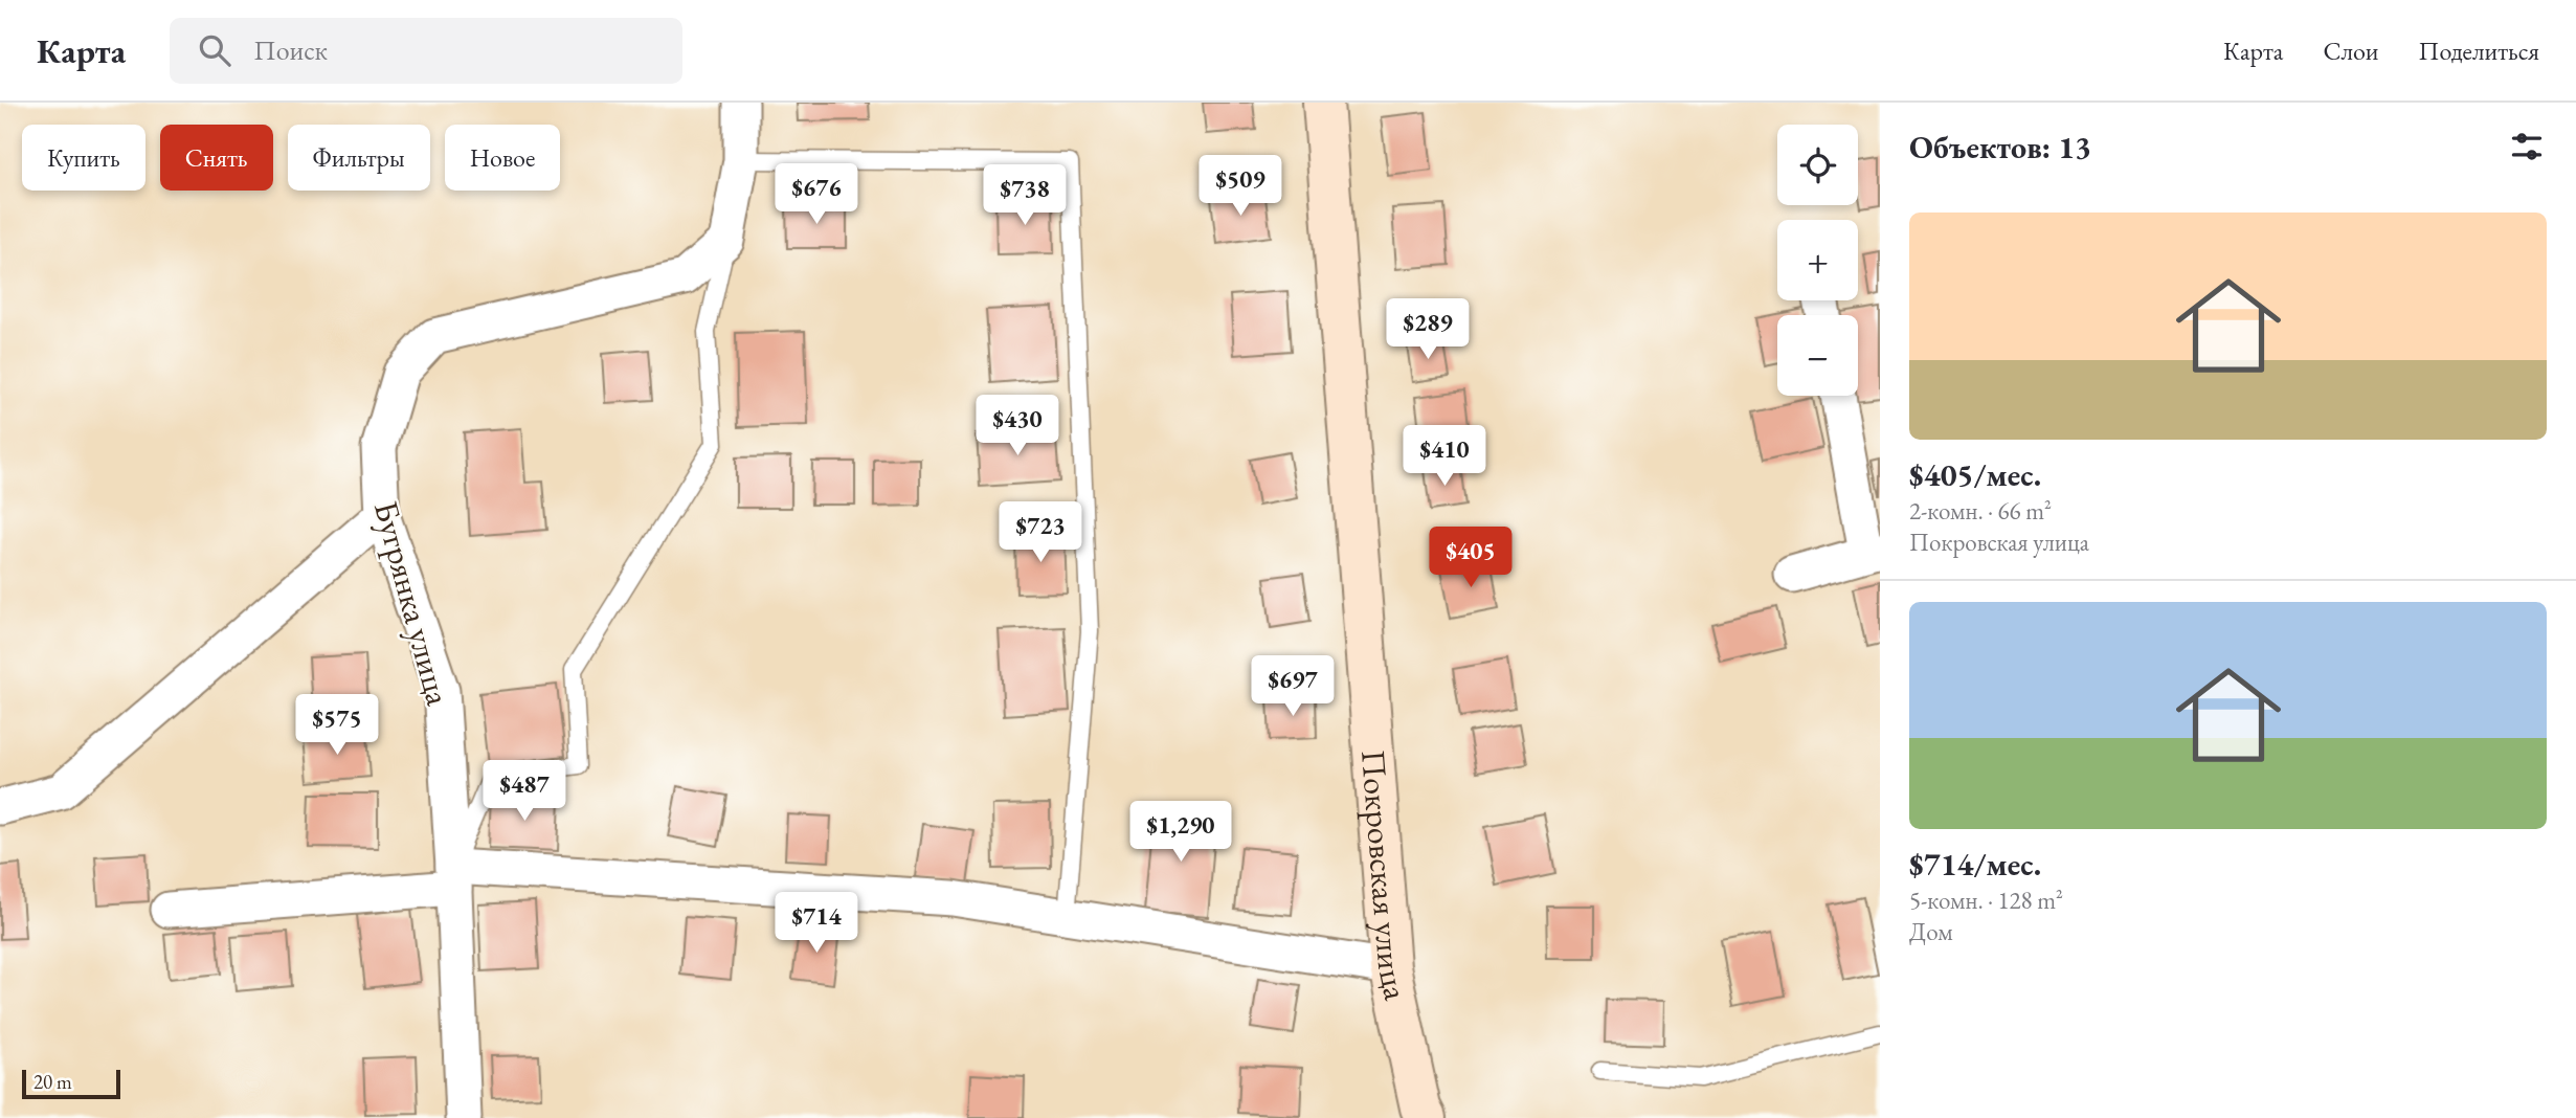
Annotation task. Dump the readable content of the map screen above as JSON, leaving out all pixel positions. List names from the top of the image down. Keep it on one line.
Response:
{"streets":{"street":["Бугрянка улица","Покровская улица"]},"scale_bar":"20 m","page":{"header":"Карта","search":"Поиск","nav":["Карта","Слои","Поделиться"],"heading":"Объектов: 13","map_buttons":["+","−"],"chip":["Купить","Снять","Фильтры","Новое"],"price":["$509","$676","$738","$289","$430","$410","$723","$405","$697","$575","$487","$1,290","$714"],"list":[{"name":"$405/мес.","note":"2-комн. · 66 m² · Покровская улица"},{"name":"$714/мес.","note":"5-комн. · 128 m² · Дом"}],"scale":"20 m"}}
